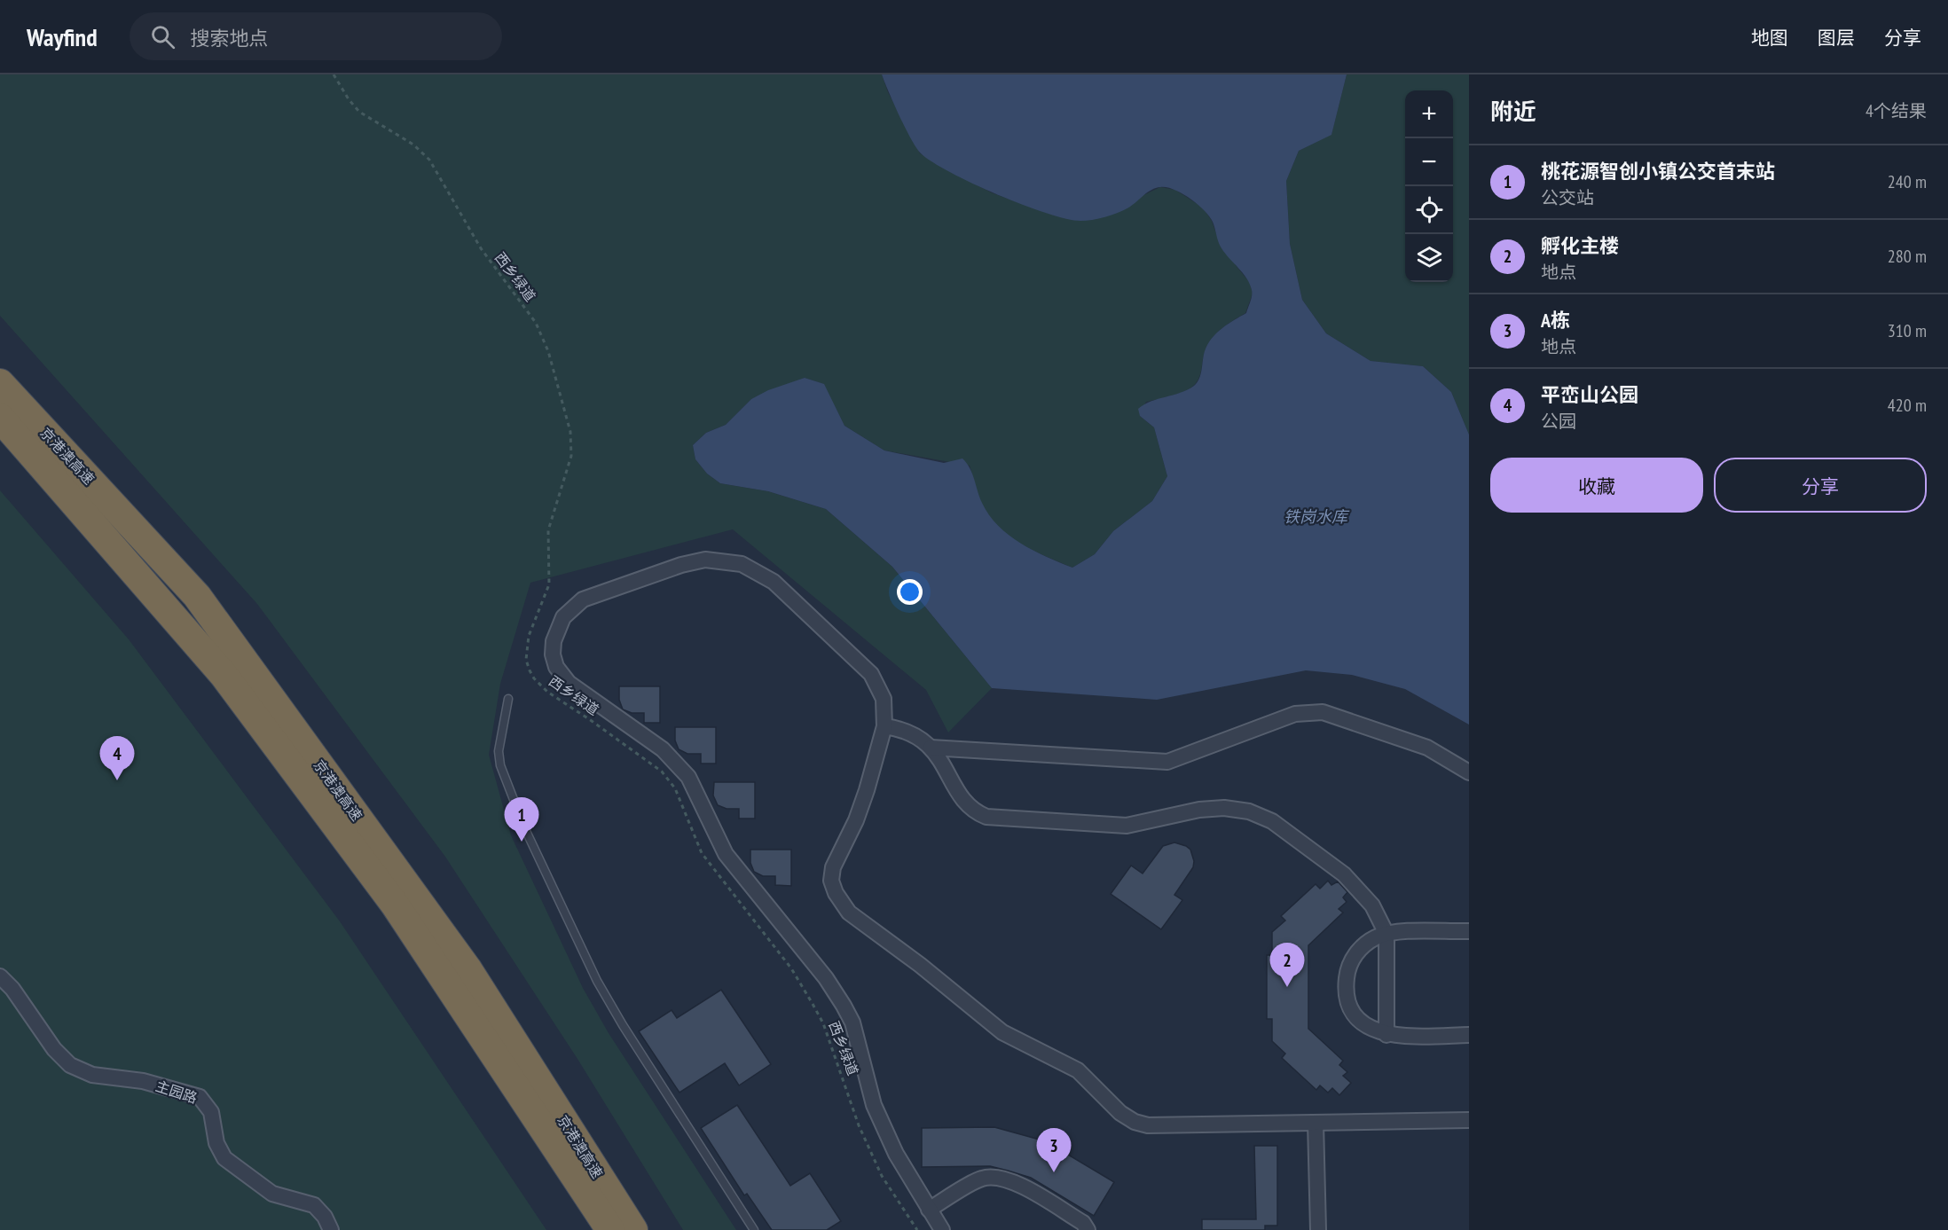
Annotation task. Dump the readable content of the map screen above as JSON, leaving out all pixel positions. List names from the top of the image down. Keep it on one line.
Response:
{"streets":{"highway":["京港澳高速"],"street":["主园路"],"path":["西乡绿道"]},"water":["铁岗水库"],"page":{"header":"Wayfind","search":"搜索地点","nav":["地图","图层","分享"],"heading":["附近","4个结果"],"map_buttons":["+","−"],"list":[{"mark":"1","name":"桃花源智创小镇公交首末站","note":"公交站","value":"240 m"},{"mark":"2","name":"孵化主楼","note":"地点","value":"280 m"},{"mark":"3","name":"A栋","note":"地点","value":"310 m"},{"mark":"4","name":"平峦山公园","note":"公园","value":"420 m"}],"buttons":["收藏","分享"],"pins":["4","1","2","3"]}}
